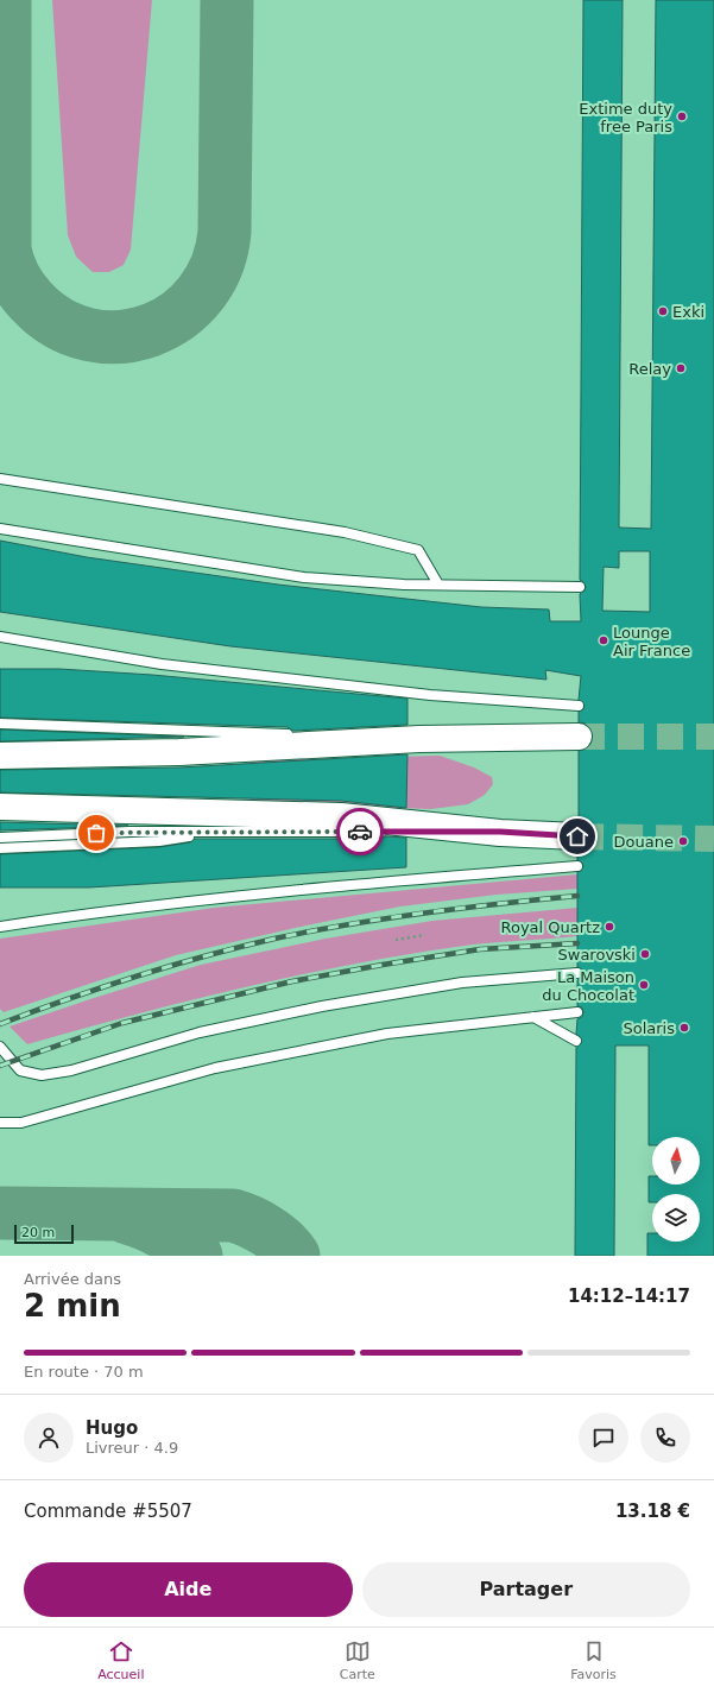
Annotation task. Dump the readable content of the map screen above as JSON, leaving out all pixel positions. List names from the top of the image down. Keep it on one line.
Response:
{"places":["Extime duty free Paris","Exki","Relay","Lounge Air France","Douane","Royal Quartz","Swarovski","La Maison du Chocolat","Solaris"],"scale_bar":"20 m","north":"top","page":{"scale":"20 m","heading":["2 min","Arrivée dans","14:12–14:17"],"panel":["Hugo","Livreur · 4.9","Commande #5507","13.18 €"],"bar":"En route · 70 m","buttons":["Aide","Partager"],"tabs":["Accueil","Carte","Favoris"]}}
